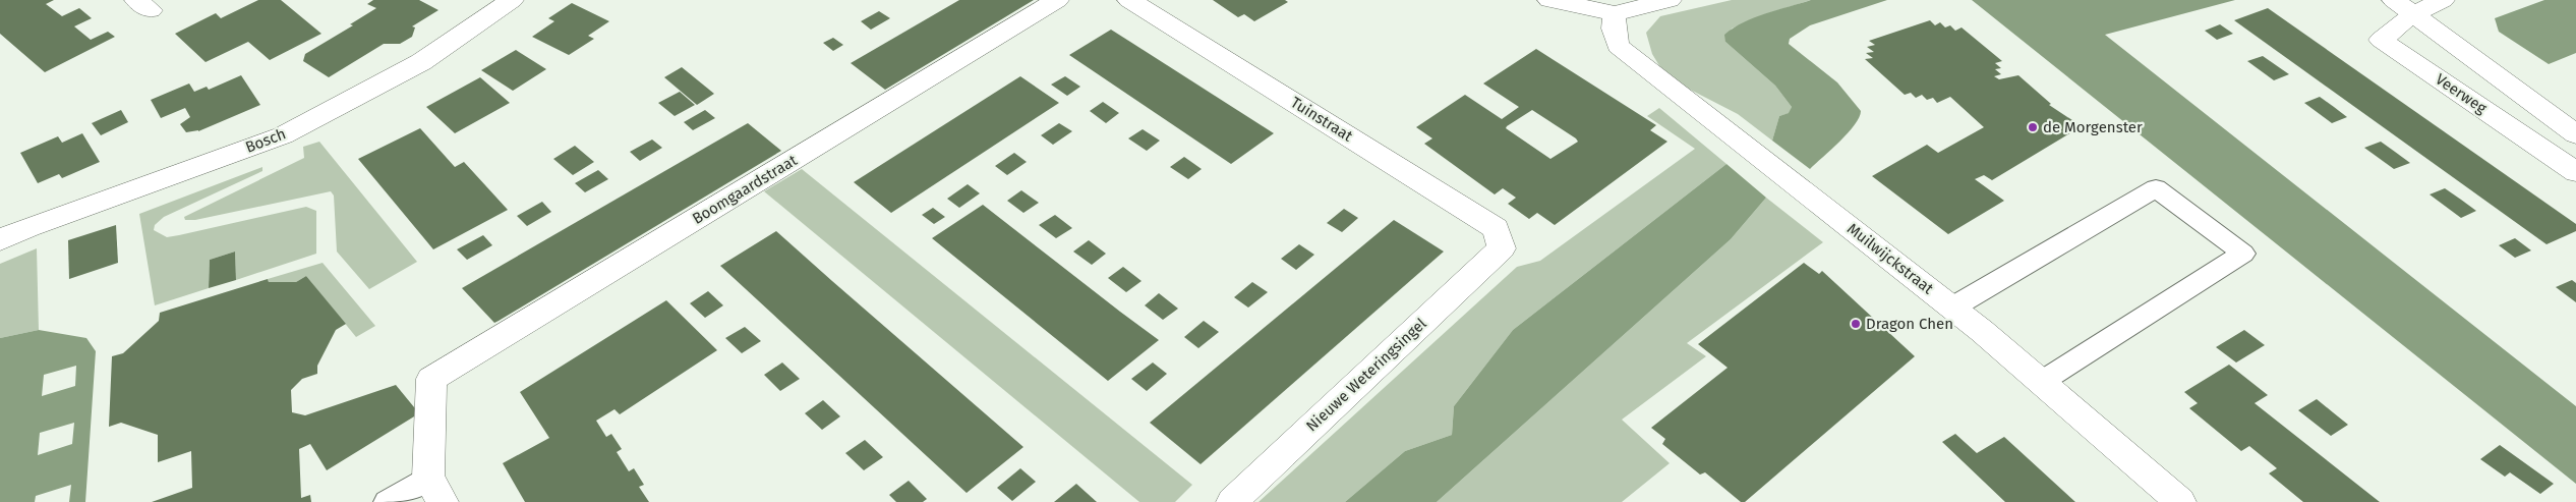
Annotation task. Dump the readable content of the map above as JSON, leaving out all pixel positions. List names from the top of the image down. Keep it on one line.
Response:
{"streets":{"street":["Veerweg","Tuinstraat","Bosch","Boomgaardstraat","Muilwijckstraat","Nieuwe Weteringsingel"]},"crossings":[["Tuinstraat","Nieuwe Weteringsingel"]],"places":["de Morgenster","Dragon Chen"]}
